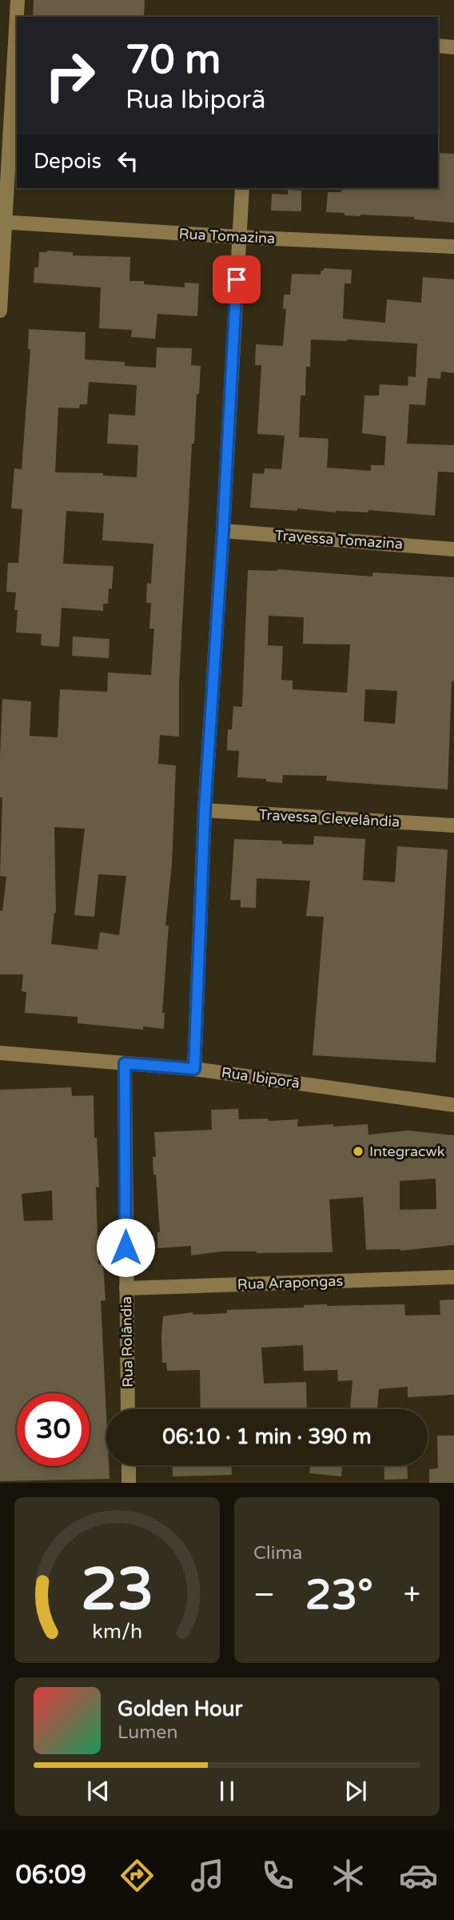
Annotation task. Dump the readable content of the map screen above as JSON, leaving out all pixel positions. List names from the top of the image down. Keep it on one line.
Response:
{"streets":{"street":["Rua Tomazina","Travessa Tomazina","Travessa Clevelândia","Rua Ibiporã","Rua Arapongas","Rua Rolândia"]},"crossings":[["Rua Ibiporã","Rua Rolândia"],["Rua Arapongas","Rua Rolândia"]],"places":["Integracwk"],"page":{"turn":["70 m","Rua Ibiporã"],"then":"Depois","limit":"30","trip":"06:10 · 1 min · 390 m","tile":"Clima","heat":["−","23°","+"],"song":["Golden Hour","Lumen"],"tabs":"06:09","gauge":["23","km/h"]}}
